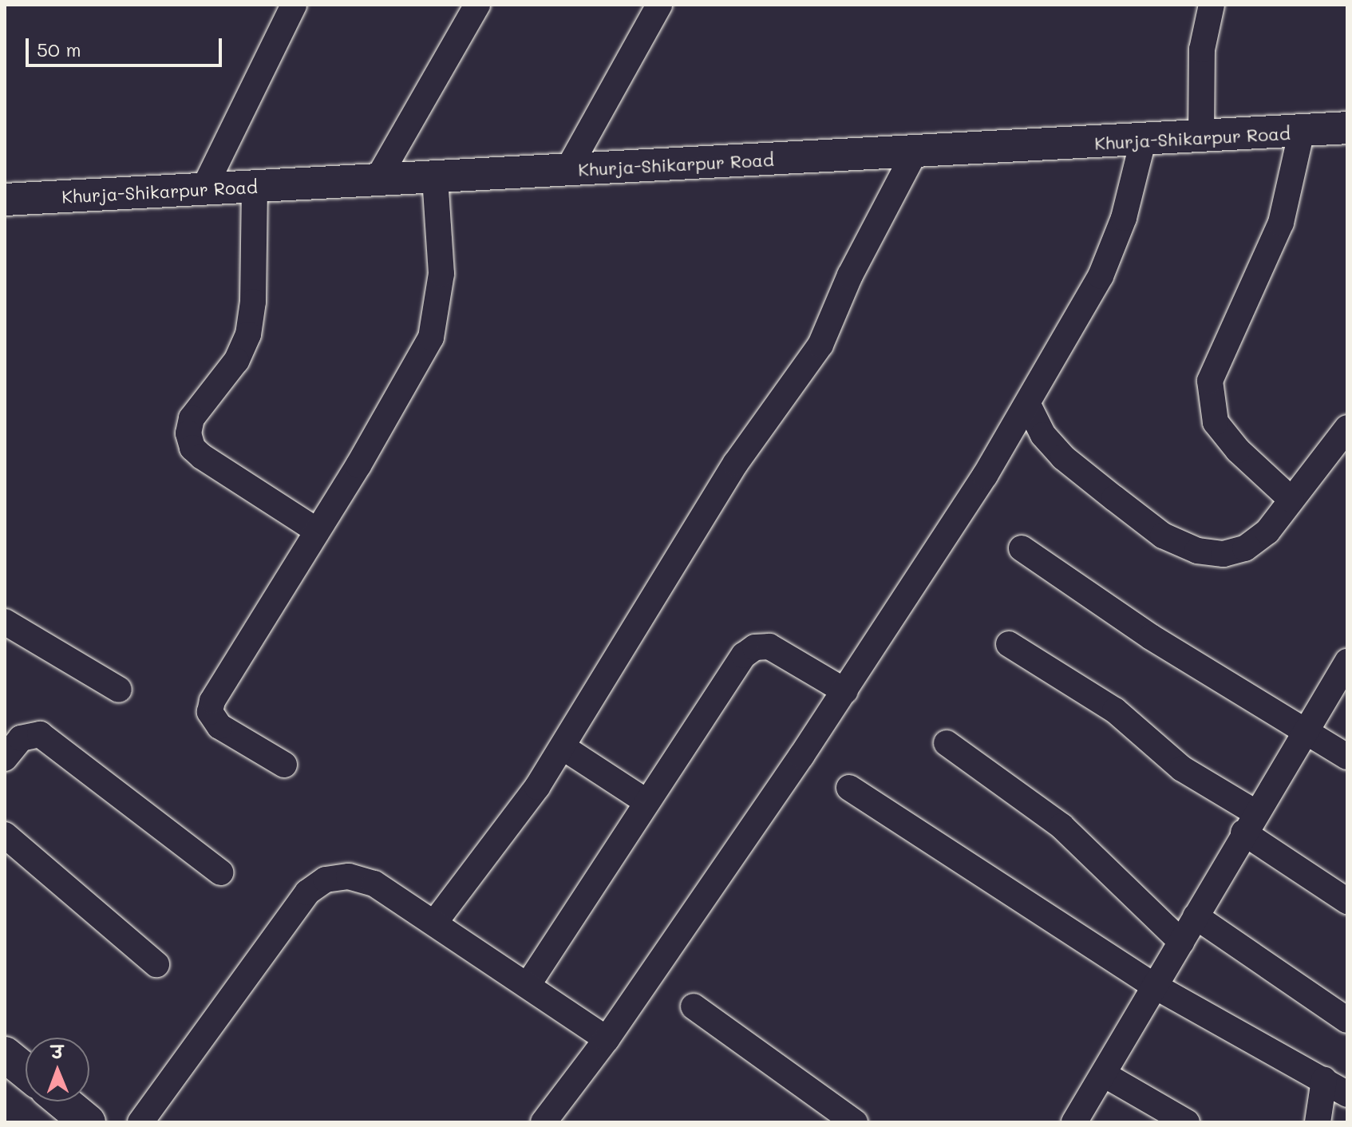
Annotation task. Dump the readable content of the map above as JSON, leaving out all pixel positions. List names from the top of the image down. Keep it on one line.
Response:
{"streets":{"street":["Khurja-Shikarpur Road"]},"scale_bar":"50 m","north":"top"}
